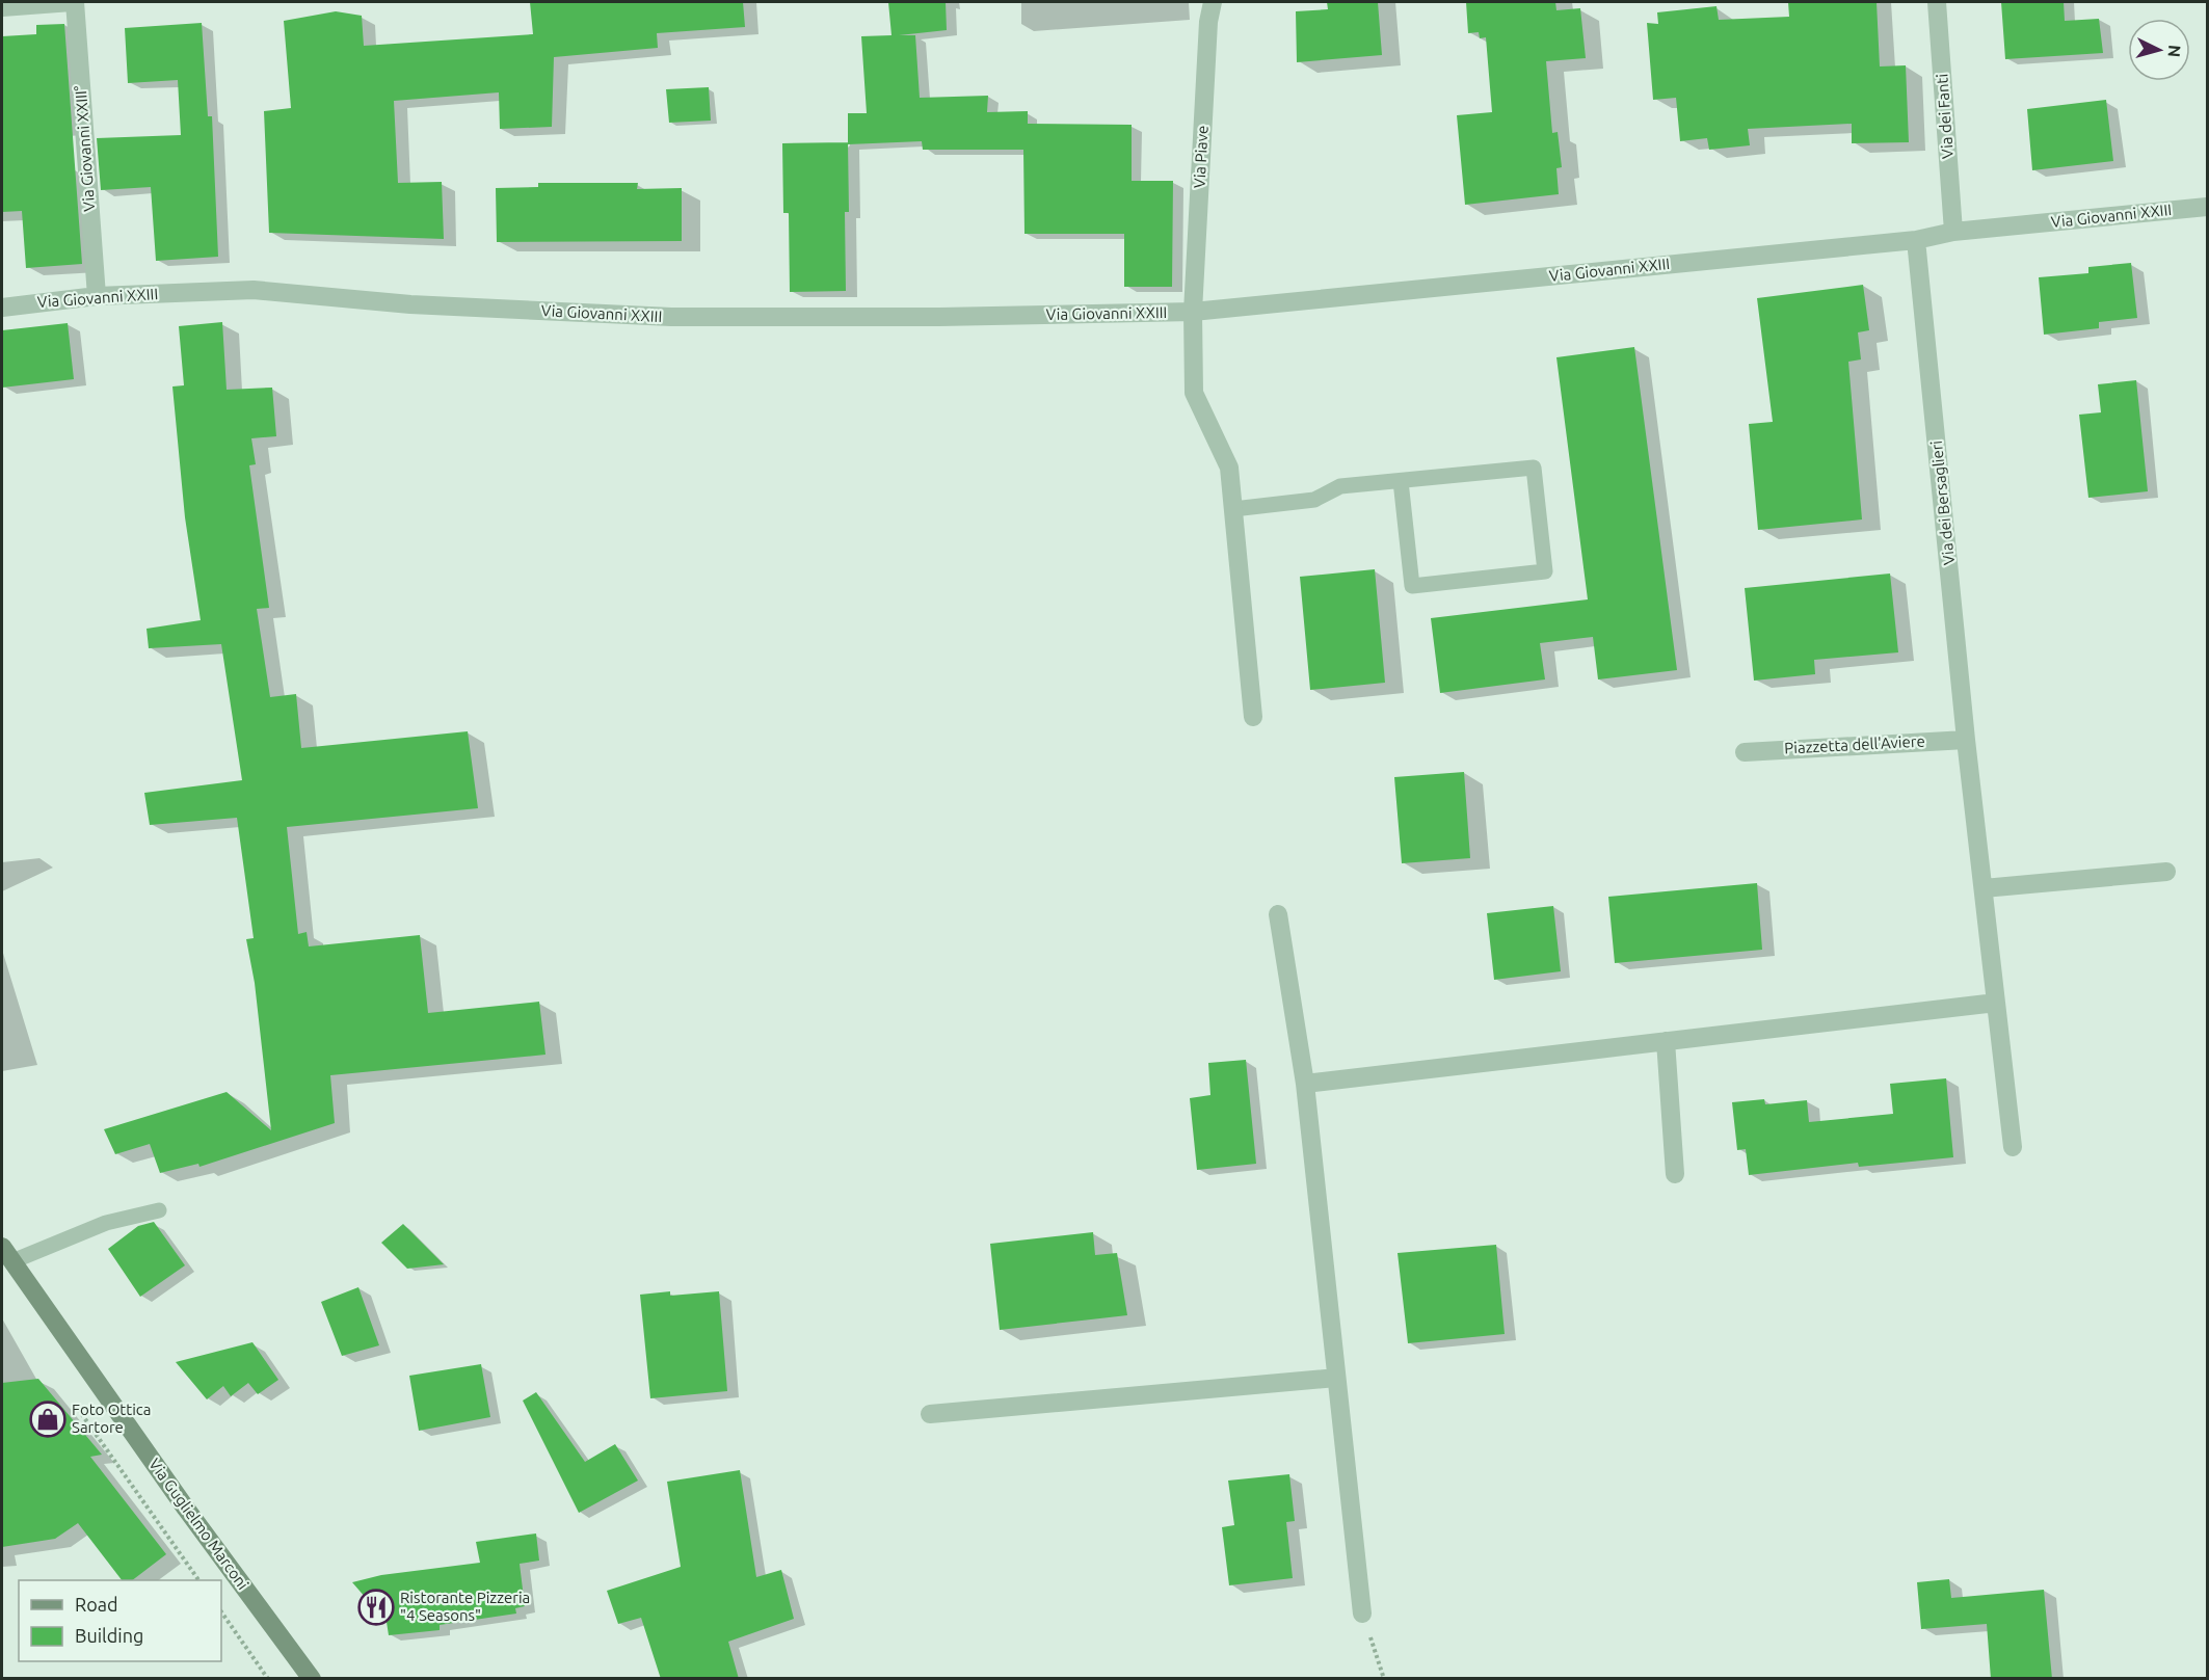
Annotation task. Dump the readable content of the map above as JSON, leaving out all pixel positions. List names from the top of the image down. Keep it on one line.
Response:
{"streets":{"street":["Via dei Fanti","Via Giovanni XXIII°","Via Piave","Via Giovanni XXIII","Via dei Bersaglieri","Piazzetta dell'Aviere","Via Guglielmo Marconi"]},"crossings":[["Via dei Fanti","Via Giovanni XXIII"],["Via Giovanni XXIII°","Via Giovanni XXIII"],["Via Piave","Via Giovanni XXIII"],["Via Giovanni XXIII","Via dei Bersaglieri"],["Via dei Bersaglieri","Piazzetta dell'Aviere"]],"places":{"shop":["Foto Ottica Sartore"],"restaurant":["Ristorante Pizzeria \"4 Seasons\""]},"legend":["Road","Building"],"north":"right"}
